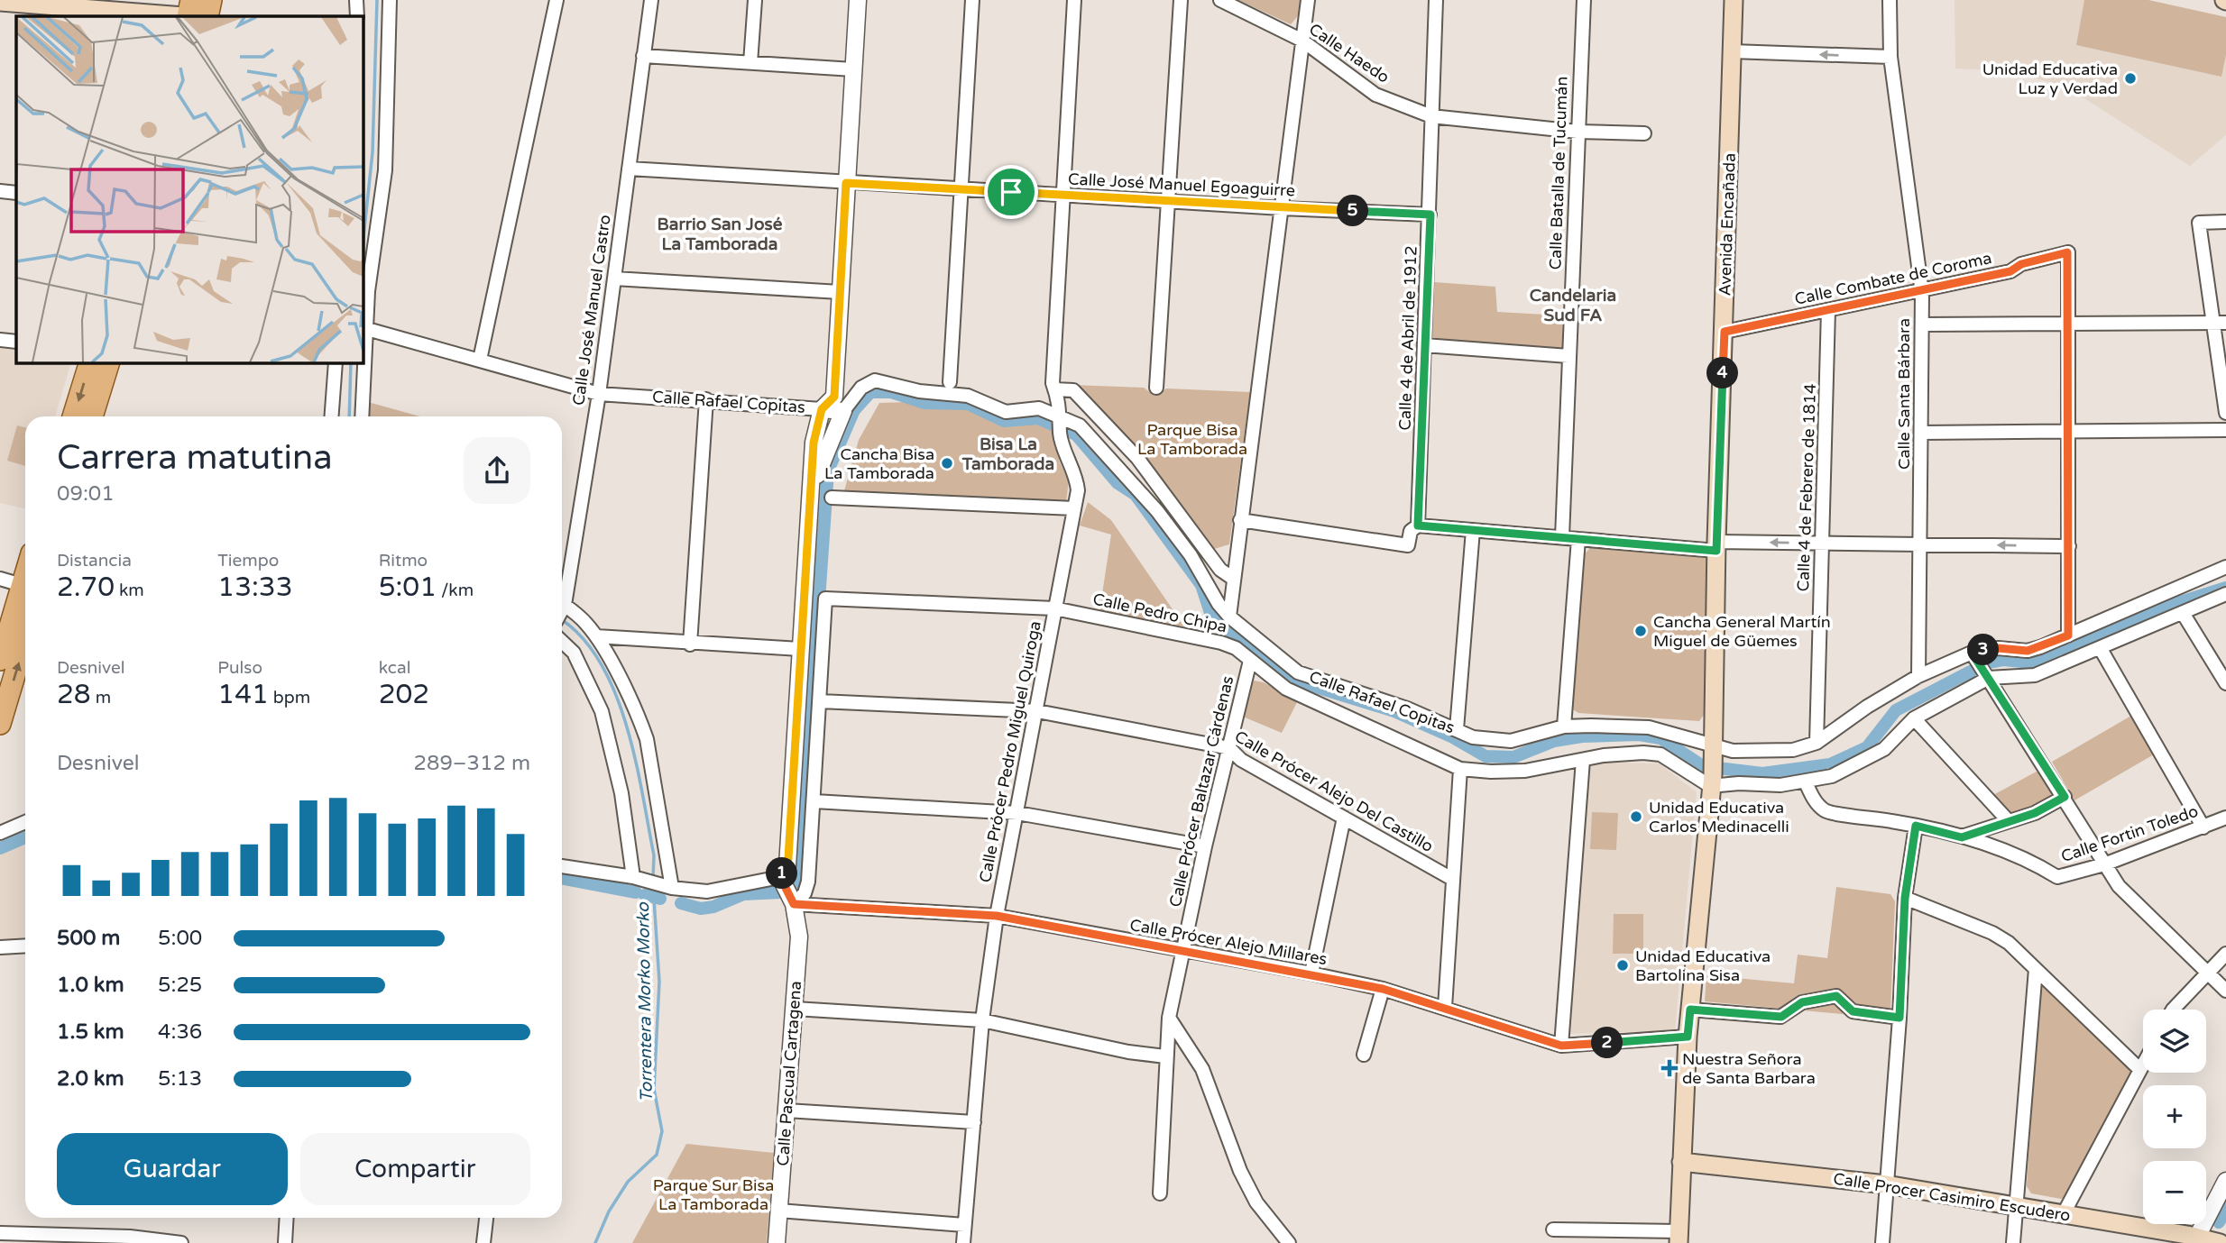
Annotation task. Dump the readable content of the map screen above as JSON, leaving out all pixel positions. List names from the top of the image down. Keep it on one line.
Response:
{"streets":{"main road":["Avenida Encañada","Calle Procer Casimiro Escudero"],"street":["Calle Haedo","Calle Batalla de Tucumán","Calle José Manuel Egoaguirre","Calle Combate de Coroma","Calle José Manuel Castro","Calle 4 de Abril de 1912","Calle Santa Bárbara","Calle Rafael Copitas","Calle 4 de Febrero de 1814","Calle Pedro Chipa","Calle Prócer Pedro Miguel Quiroga","Calle Prócer Baltazar Cárdenas","Calle Prócer Alejo Del Castillo","Calle Fortin Toledo","Calle Prócer Alejo Millares","Calle Pascual Cartagena"]},"crossings":[["Calle Haedo","Calle Batalla de Tucumán"],["Calle Haedo","Calle 4 de Abril de 1912"],["Calle José Manuel Egoaguirre","Calle José Manuel Castro"],["Calle José Manuel Egoaguirre","Calle 4 de Abril de 1912"],["Calle José Manuel Egoaguirre","Calle Prócer Pedro Miguel Quiroga"],["Avenida Encañada","Calle Combate de Coroma"],["Avenida Encañada","Calle Rafael Copitas"],["Avenida Encañada","Calle Pedro Chipa"],["Avenida Encañada","Calle Prócer Alejo Millares"],["Avenida Encañada","Calle Procer Casimiro Escudero"],["Calle Combate de Coroma","Calle Santa Bárbara"],["Calle Combate de Coroma","Calle 4 de Febrero de 1814"],["Calle José Manuel Castro","Calle Rafael Copitas"],["Calle Santa Bárbara","Calle Rafael Copitas"],["Calle Rafael Copitas","Calle 4 de Febrero de 1814"],["Calle Rafael Copitas","Calle Prócer Pedro Miguel Quiroga"],["Calle Pedro Chipa","Calle Prócer Pedro Miguel Quiroga"],["Calle Pedro Chipa","Calle Prócer Baltazar Cárdenas"],["Calle Pedro Chipa","Calle Prócer Alejo Del Castillo"],["Calle Prócer Pedro Miguel Quiroga","Calle Prócer Alejo Del Castillo"],["Calle Prócer Pedro Miguel Quiroga","Calle Prócer Alejo Millares"],["Calle Prócer Baltazar Cárdenas","Calle Prócer Alejo Del Castillo"],["Calle Prócer Baltazar Cárdenas","Calle Prócer Alejo Millares"],["Calle Prócer Alejo Millares","Calle Pascual Cartagena"]],"districts":["Barrio San José La Tamborada","Candelaria Sud FA","Bisa La Tamborada"],"water":["Torrentera Morko Morko"],"parks":["Parque Bisa La Tamborada","Parque Sur Bisa La Tamborada"],"places":{"other":["Unidad Educativa Luz y Verdad","Cancha Bisa La Tamborada","Cancha General Martín Miguel de Güemes","Unidad Educativa Carlos Medinacelli","Unidad Educativa Bartolina Sisa"],"health":["Nuestra Señora de Santa Barbara"]},"page":{"pins":["5","4","3","1","2"],"heading":["Carrera matutina","09:01"],"stats":[["Distancia","2.70 km"],["Tiempo","13:33"],["Ritmo","5:01 /km"],["Desnivel","28 m"],["Pulso","141 bpm"],["kcal","202"]],"chart":["Desnivel","289–312 m"],"list":[{"name":"500 m","note":"5:00"},{"name":"1.0 km","note":"5:25"},{"name":"1.5 km","note":"4:36"},{"name":"2.0 km","note":"5:13"}],"map_buttons":["+","−"],"buttons":["Guardar","Compartir"]}}
